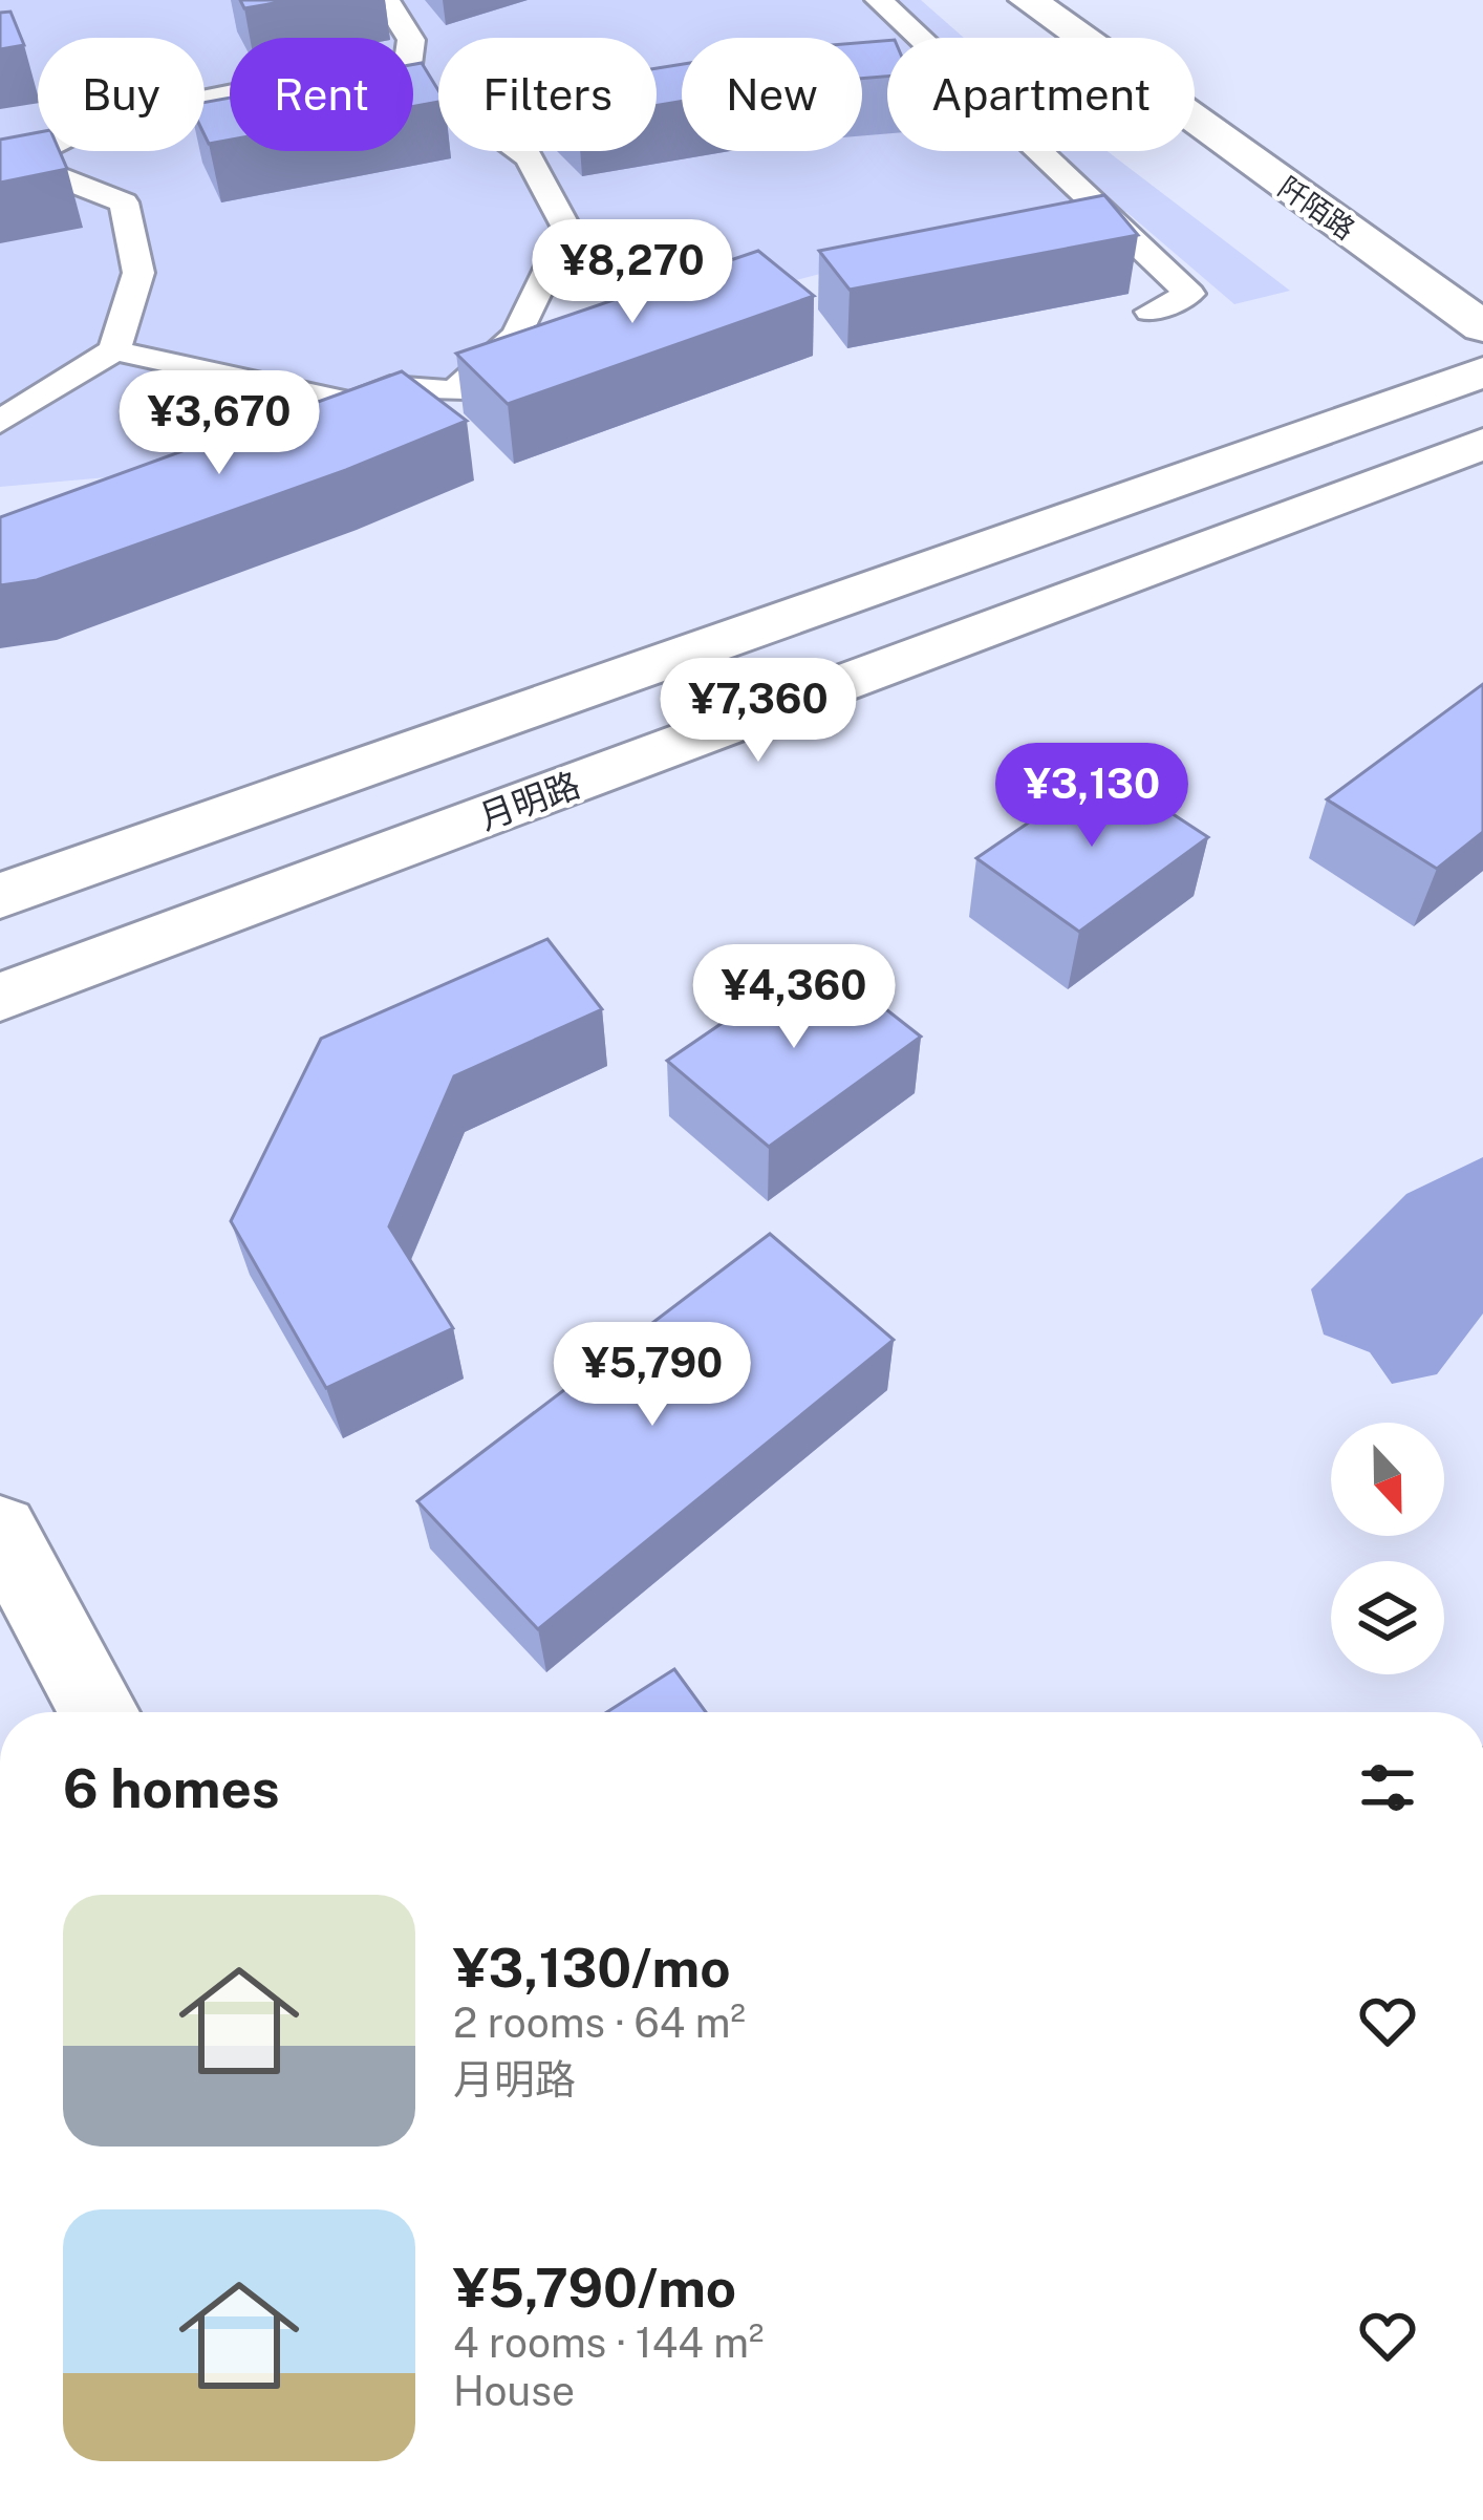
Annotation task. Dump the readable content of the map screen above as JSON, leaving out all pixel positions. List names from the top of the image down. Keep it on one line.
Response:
{"streets":{"street":["阡陌路","月明路"]},"north":"bottom","page":{"chip":["Buy","Rent","Filters","New","Apartment"],"price":["¥8,270","¥3,670","¥7,360","¥3,130","¥4,360","¥5,790"],"heading":"6 homes","list":[{"name":"¥3,130/mo","note":"2 rooms · 64 m² · 月明路"},{"name":"¥5,790/mo","note":"4 rooms · 144 m² · House"}]}}
